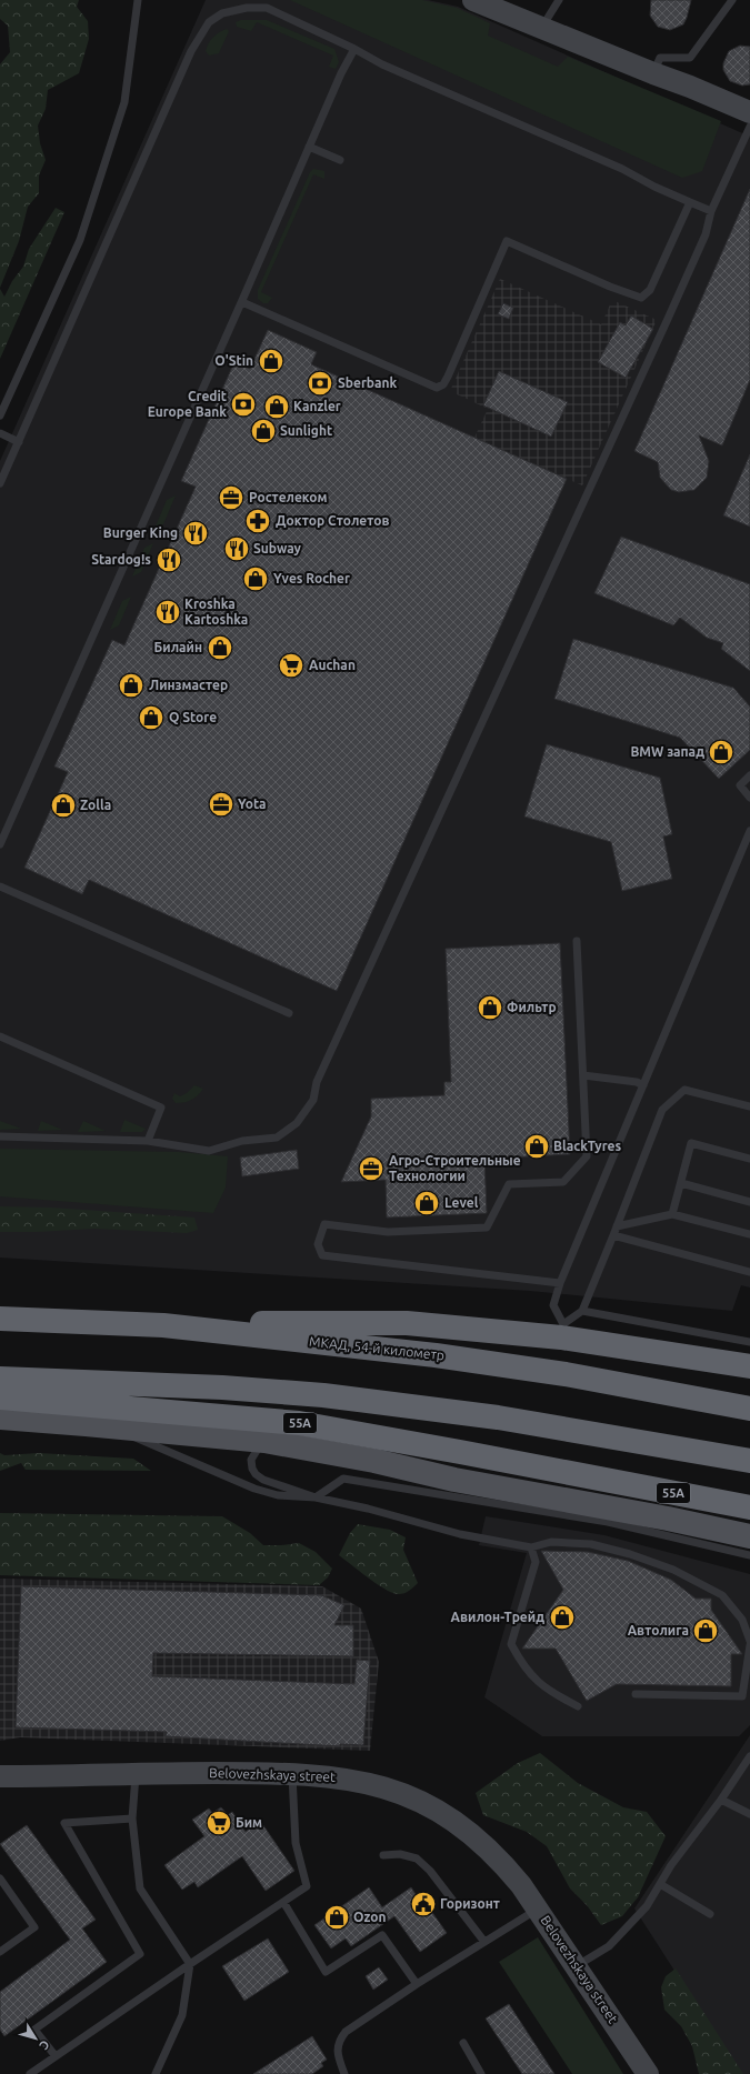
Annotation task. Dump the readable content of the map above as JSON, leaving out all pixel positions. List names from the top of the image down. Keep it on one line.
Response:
{"streets":{"highway":["МКАД, 54-й километр","55А"],"street":["Belovezhskaya street"]},"places":{"shop":["O'Stin","Kanzler","Sunlight","Yves Rocher","Билайн","Линзмастер","Q Store","BMW запад","Zolla","Фильтр","BlackTyres","Level","Авилон-Трейд","Автолига","Ozon"],"bank":["Sberbank","Credit Europe Bank"],"office":["Ростелеком","Yota","Агро-Строительные Технологии"],"pharmacy":["Доктор Столетов"],"restaurant":["Burger King","Subway","Stardog!s","Kroshka Kartoshka"],"supermarket":["Auchan","Бим"],"public building":["Горизонт"]},"north":"bottom right"}
